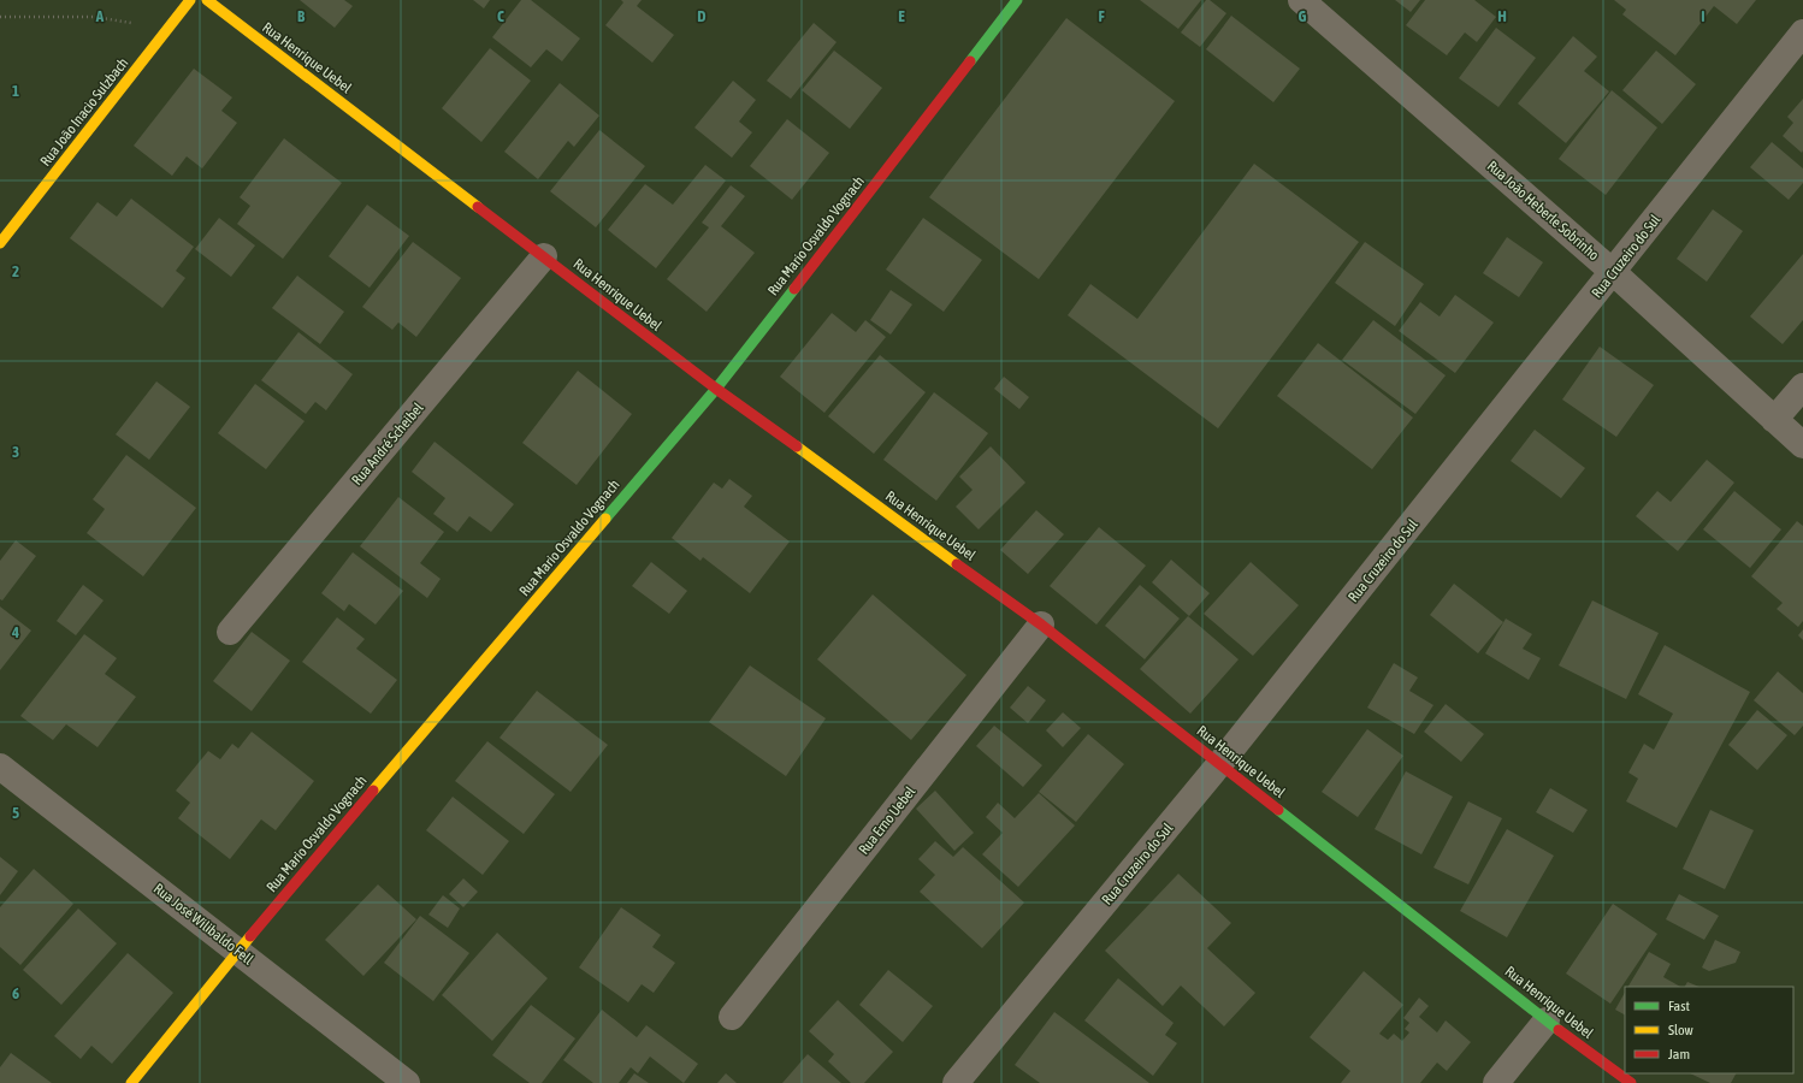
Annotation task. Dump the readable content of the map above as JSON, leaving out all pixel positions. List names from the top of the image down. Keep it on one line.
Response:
{"streets":{"street":["Rua Henrique Uebel","Rua João Inacio Sulzbach","Rua João Heberle Sobrinho","Rua Mario Osvaldo Vognach","Rua Cruzeiro do Sul","Rua André Scheibel","Rua Erno Uebel","Rua José Wilibaldo Fell"]},"crossings":[["Rua Henrique Uebel","Rua Mario Osvaldo Vognach"],["Rua Henrique Uebel","Rua Cruzeiro do Sul"],["Rua Henrique Uebel","Rua André Scheibel"],["Rua Henrique Uebel","Rua Erno Uebel"],["Rua João Heberle Sobrinho","Rua Cruzeiro do Sul"],["Rua Mario Osvaldo Vognach","Rua José Wilibaldo Fell"]],"legend":["Fast","Slow","Jam"],"grid":{"columns":["A","B","C","D","E","F","G","H","I"],"rows":["1","2","3","4","5","6"]}}
